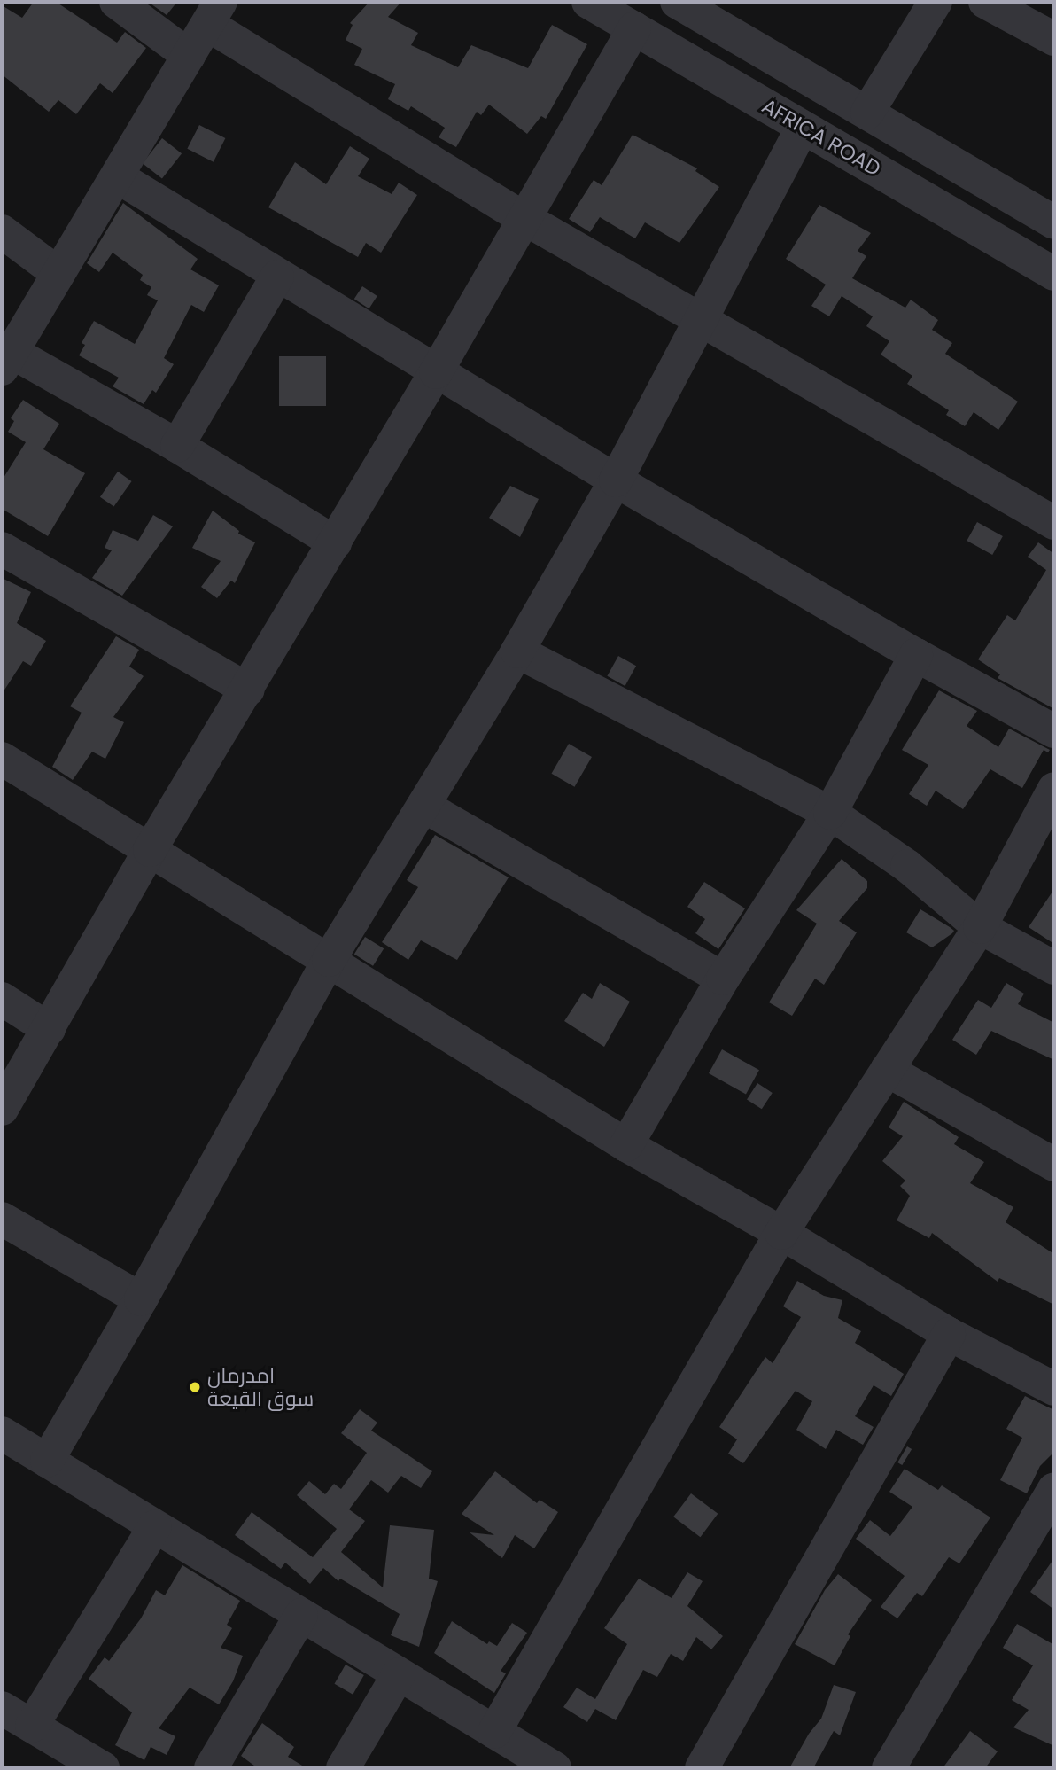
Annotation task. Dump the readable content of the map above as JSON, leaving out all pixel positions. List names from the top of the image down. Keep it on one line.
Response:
{"streets":{"street":["AFRICA ROAD"]},"places":["امدرمان سوق القيعة"]}
